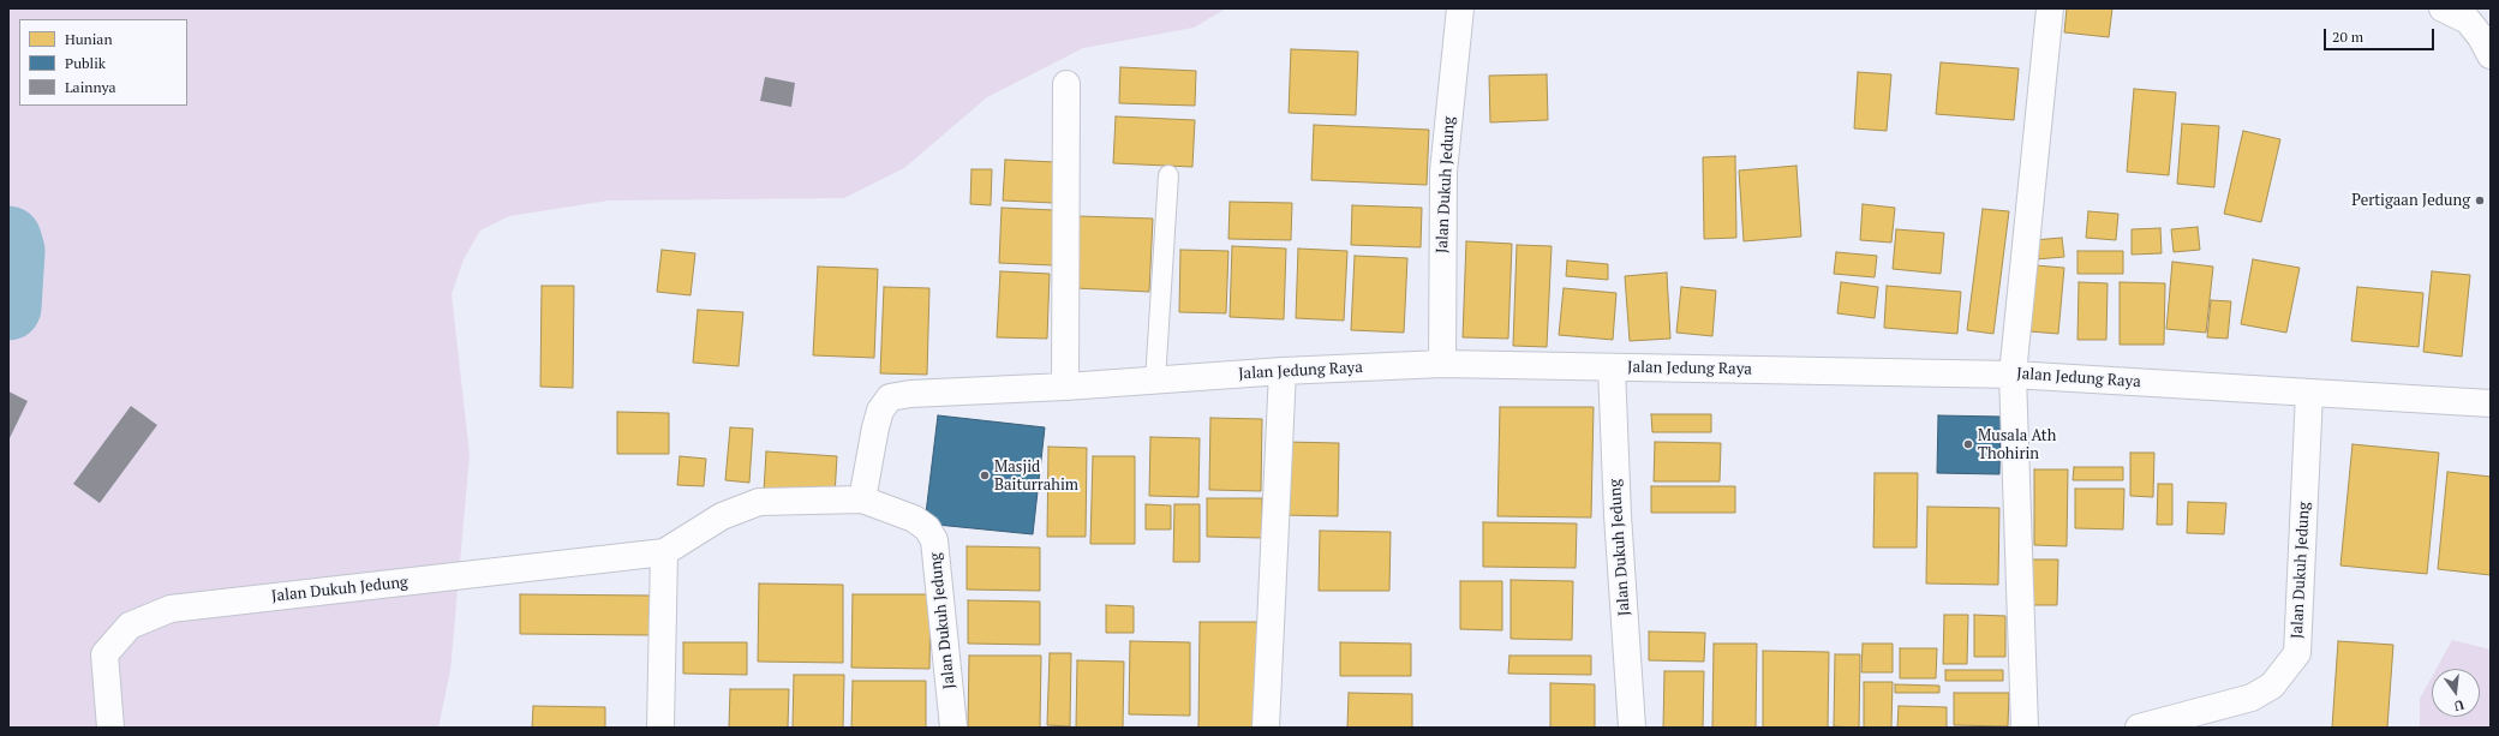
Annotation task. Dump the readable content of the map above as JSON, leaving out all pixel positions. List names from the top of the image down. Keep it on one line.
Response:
{"streets":{"street":["Jalan Dukuh Jedung","Jalan Jedung Raya"]},"crossings":[["Jalan Dukuh Jedung","Jalan Jedung Raya"]],"places":["Pertigaan Jedung","Musala Ath Thohirin","Masjid Baiturrahim"],"legend":["Hunian","Publik","Lainnya"],"scale_bar":"20 m","north":"bottom"}
